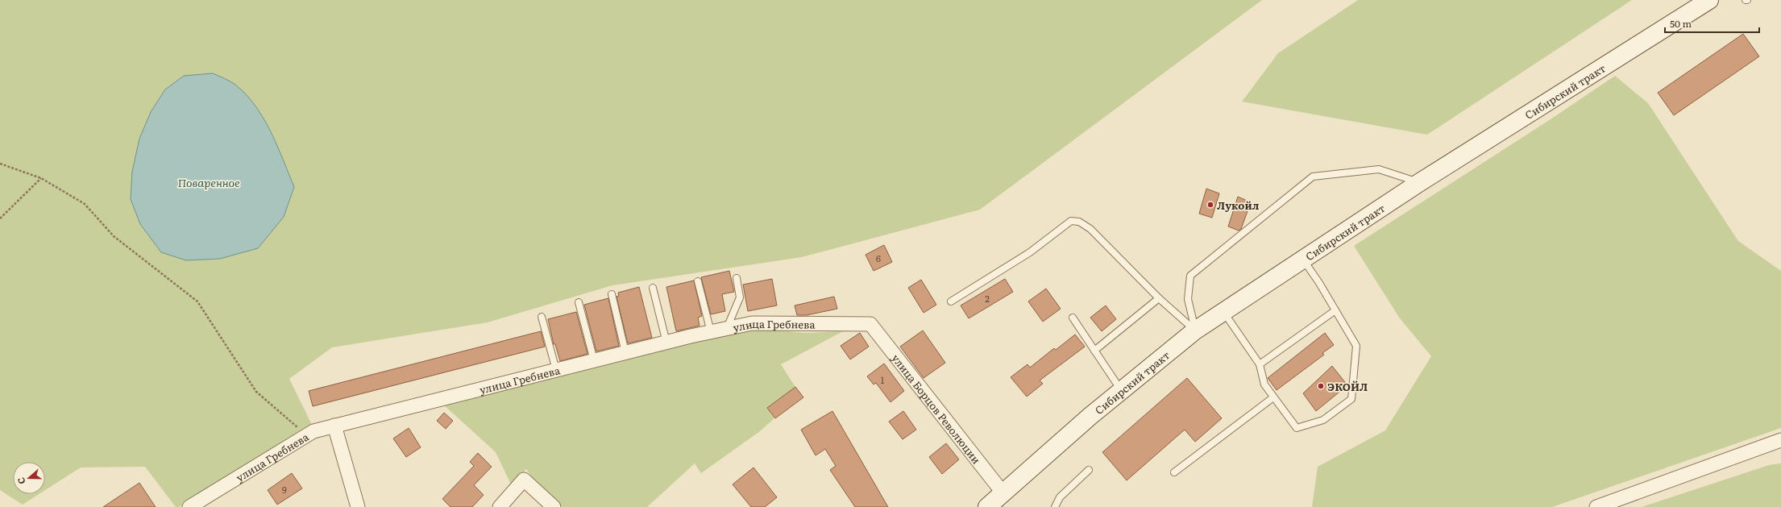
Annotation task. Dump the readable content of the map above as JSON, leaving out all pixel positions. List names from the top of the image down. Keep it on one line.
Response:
{"streets":{"main road":["Сибирский тракт"],"street":["улица Гребнева","улица Борцов Революции"]},"crossings":[["Сибирский тракт","улица Борцов Революции"],["улица Гребнева","улица Борцов Революции"]],"water":["Поваренное"],"places":["Лукойл","ЭКОЙЛ"],"house_numbers":["6","2","1","9"],"scale_bar":"50 m","north":"left"}
